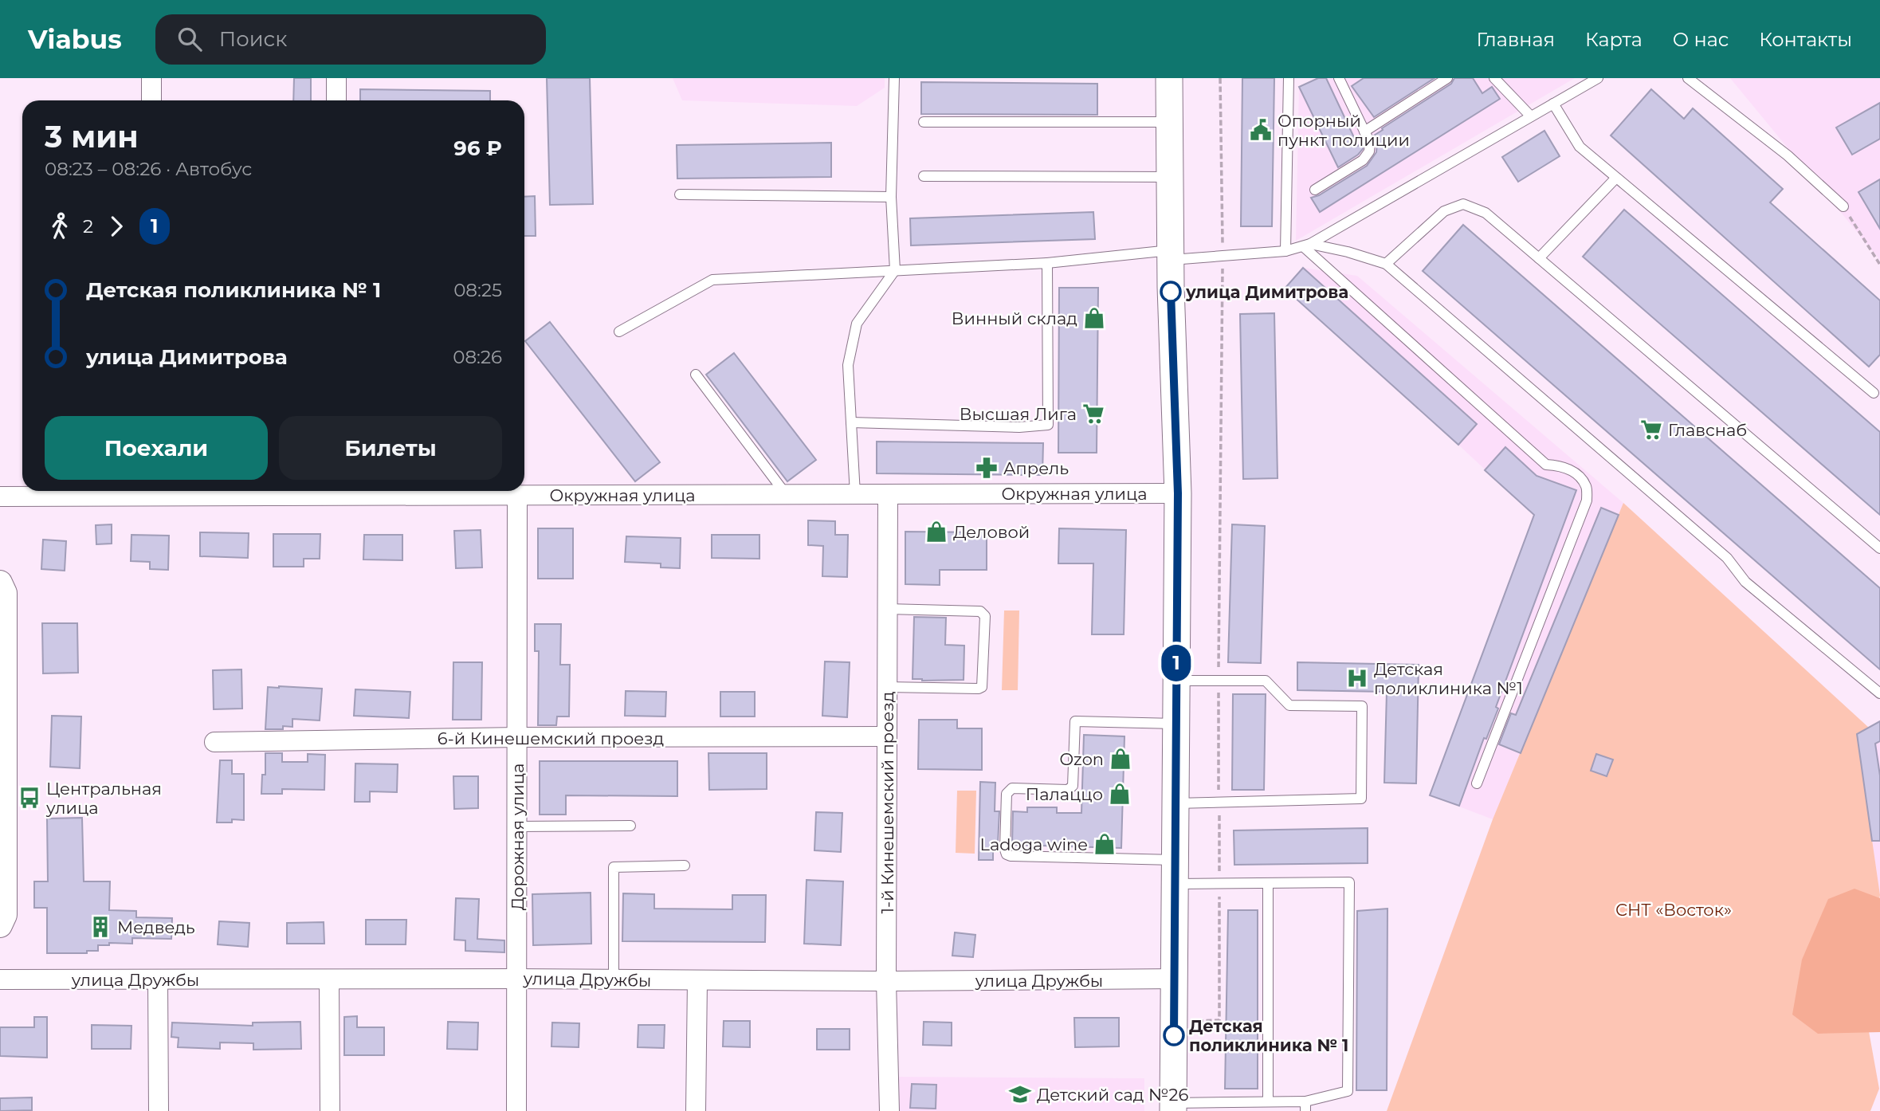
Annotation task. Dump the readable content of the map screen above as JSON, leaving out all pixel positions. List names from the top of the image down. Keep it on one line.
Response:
{"streets":{"street":["Окружная улица","6-й Кинешемский проезд","1-й Кинешемский проезд","Дорожная улица","улица Дружбы"]},"crossings":[["Окружная улица","1-й Кинешемский проезд"],["Окружная улица","Дорожная улица"],["6-й Кинешемский проезд","1-й Кинешемский проезд"],["6-й Кинешемский проезд","Дорожная улица"],["1-й Кинешемский проезд","улица Дружбы"],["Дорожная улица","улица Дружбы"]],"parks":["СНТ «Восток»"],"places":{"public building":["Опорный пункт полиции"],"other":["улица Димитрова","Детская поликлиника № 1"],"shop":["Винный склад","Деловой","Ozon","Палаццо","Ladoga wine"],"supermarket":["Высшая Лига","Главснаб"],"pharmacy":["Апрель"],"hospital":["Детская поликлиника №1"],"bus stop":["Центральная улица"],"building":["Медведь"],"school or university":["Детский сад №26"]},"lines":["bus line 1"],"page":{"header":"Viabus","search":"Поиск","nav":["Главная","Карта","О нас","Контакты"],"on_map":"1","heading":["3 мин","08:23 – 08:26 · Автобус","96 ₽"],"legs":["2","1"],"list":[{"name":"Детская поликлиника № 1","value":"08:25"},{"name":"улица Димитрова","value":"08:26"}],"buttons":["Поехали","Билеты"]}}
